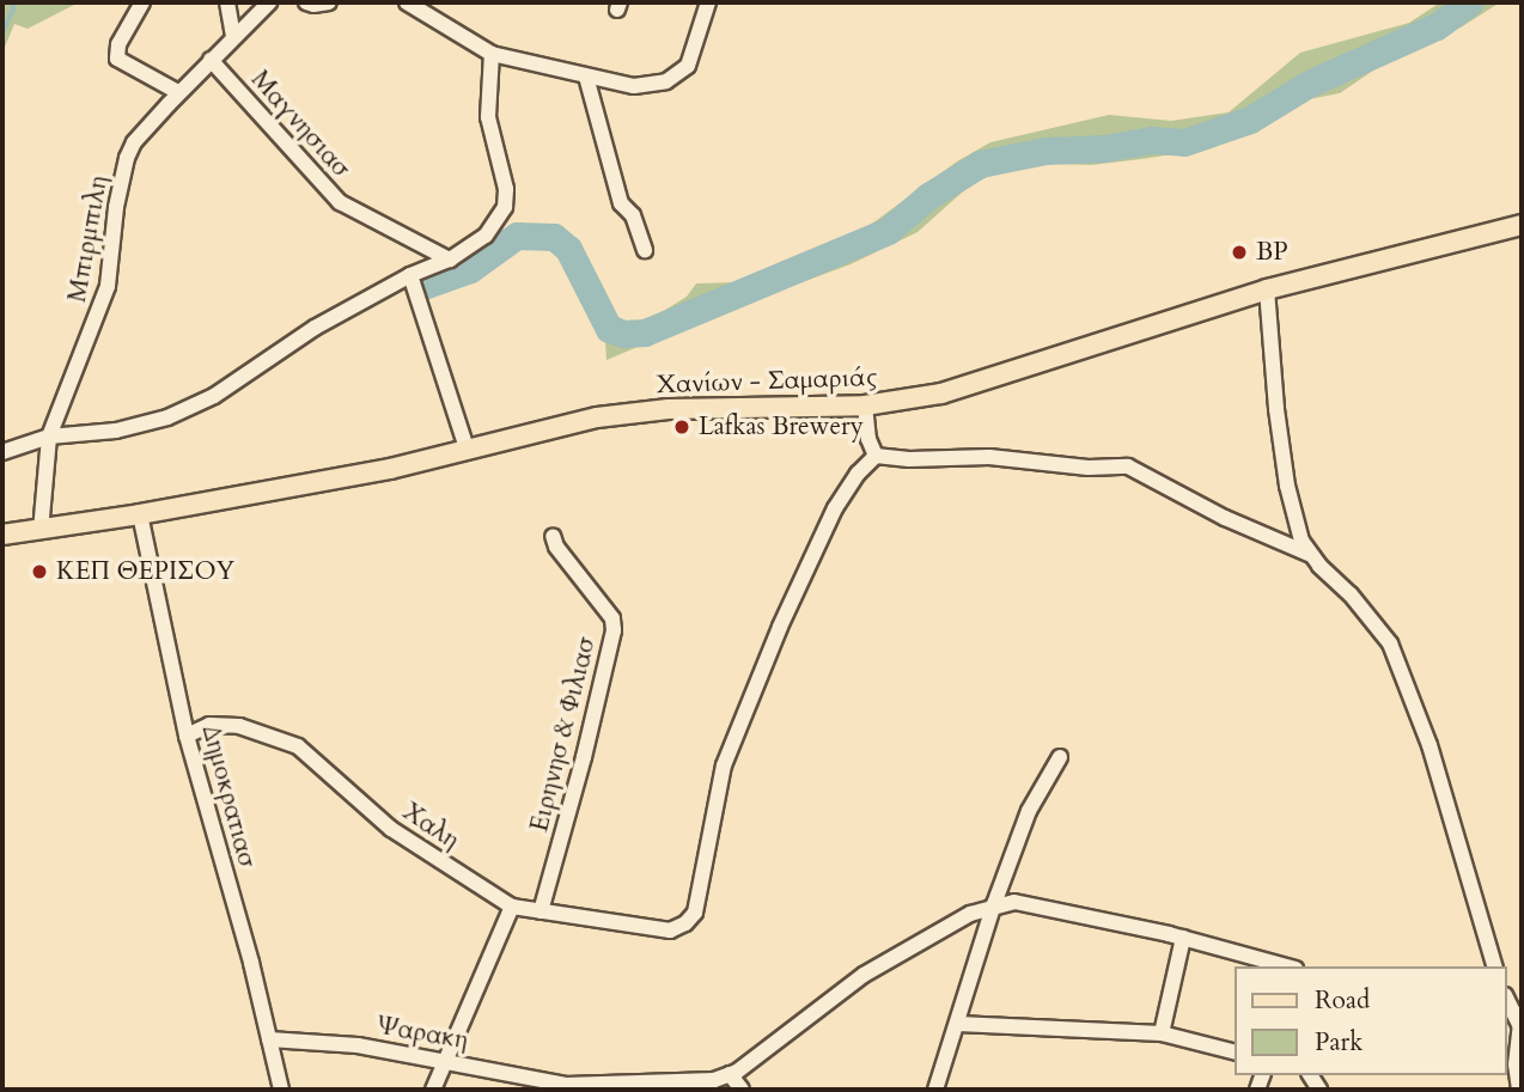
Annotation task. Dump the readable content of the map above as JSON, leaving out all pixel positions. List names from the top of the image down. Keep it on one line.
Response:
{"streets":{"main road":["Χανίων - Σαμαριάς"],"street":["Μαγνησιασ","Μπιρμπιλη","Ειρηνησ & Φιλιασ","Δημοκρατιασ","Χαλη","Ψαρακη"]},"crossings":[["Μαγνησιασ","Μπιρμπιλη"],["Μπιρμπιλη","Χανίων - Σαμαριάς"],["Χανίων - Σαμαριάς","Δημοκρατιασ"],["Ειρηνησ & Φιλιασ","Χαλη"],["Δημοκρατιασ","Χαλη"],["Δημοκρατιασ","Ψαρακη"]],"places":["BP","Lafkas Brewery","ΚΕΠ ΘΕΡΙΣΟΥ"],"legend":["Road","Park"]}
